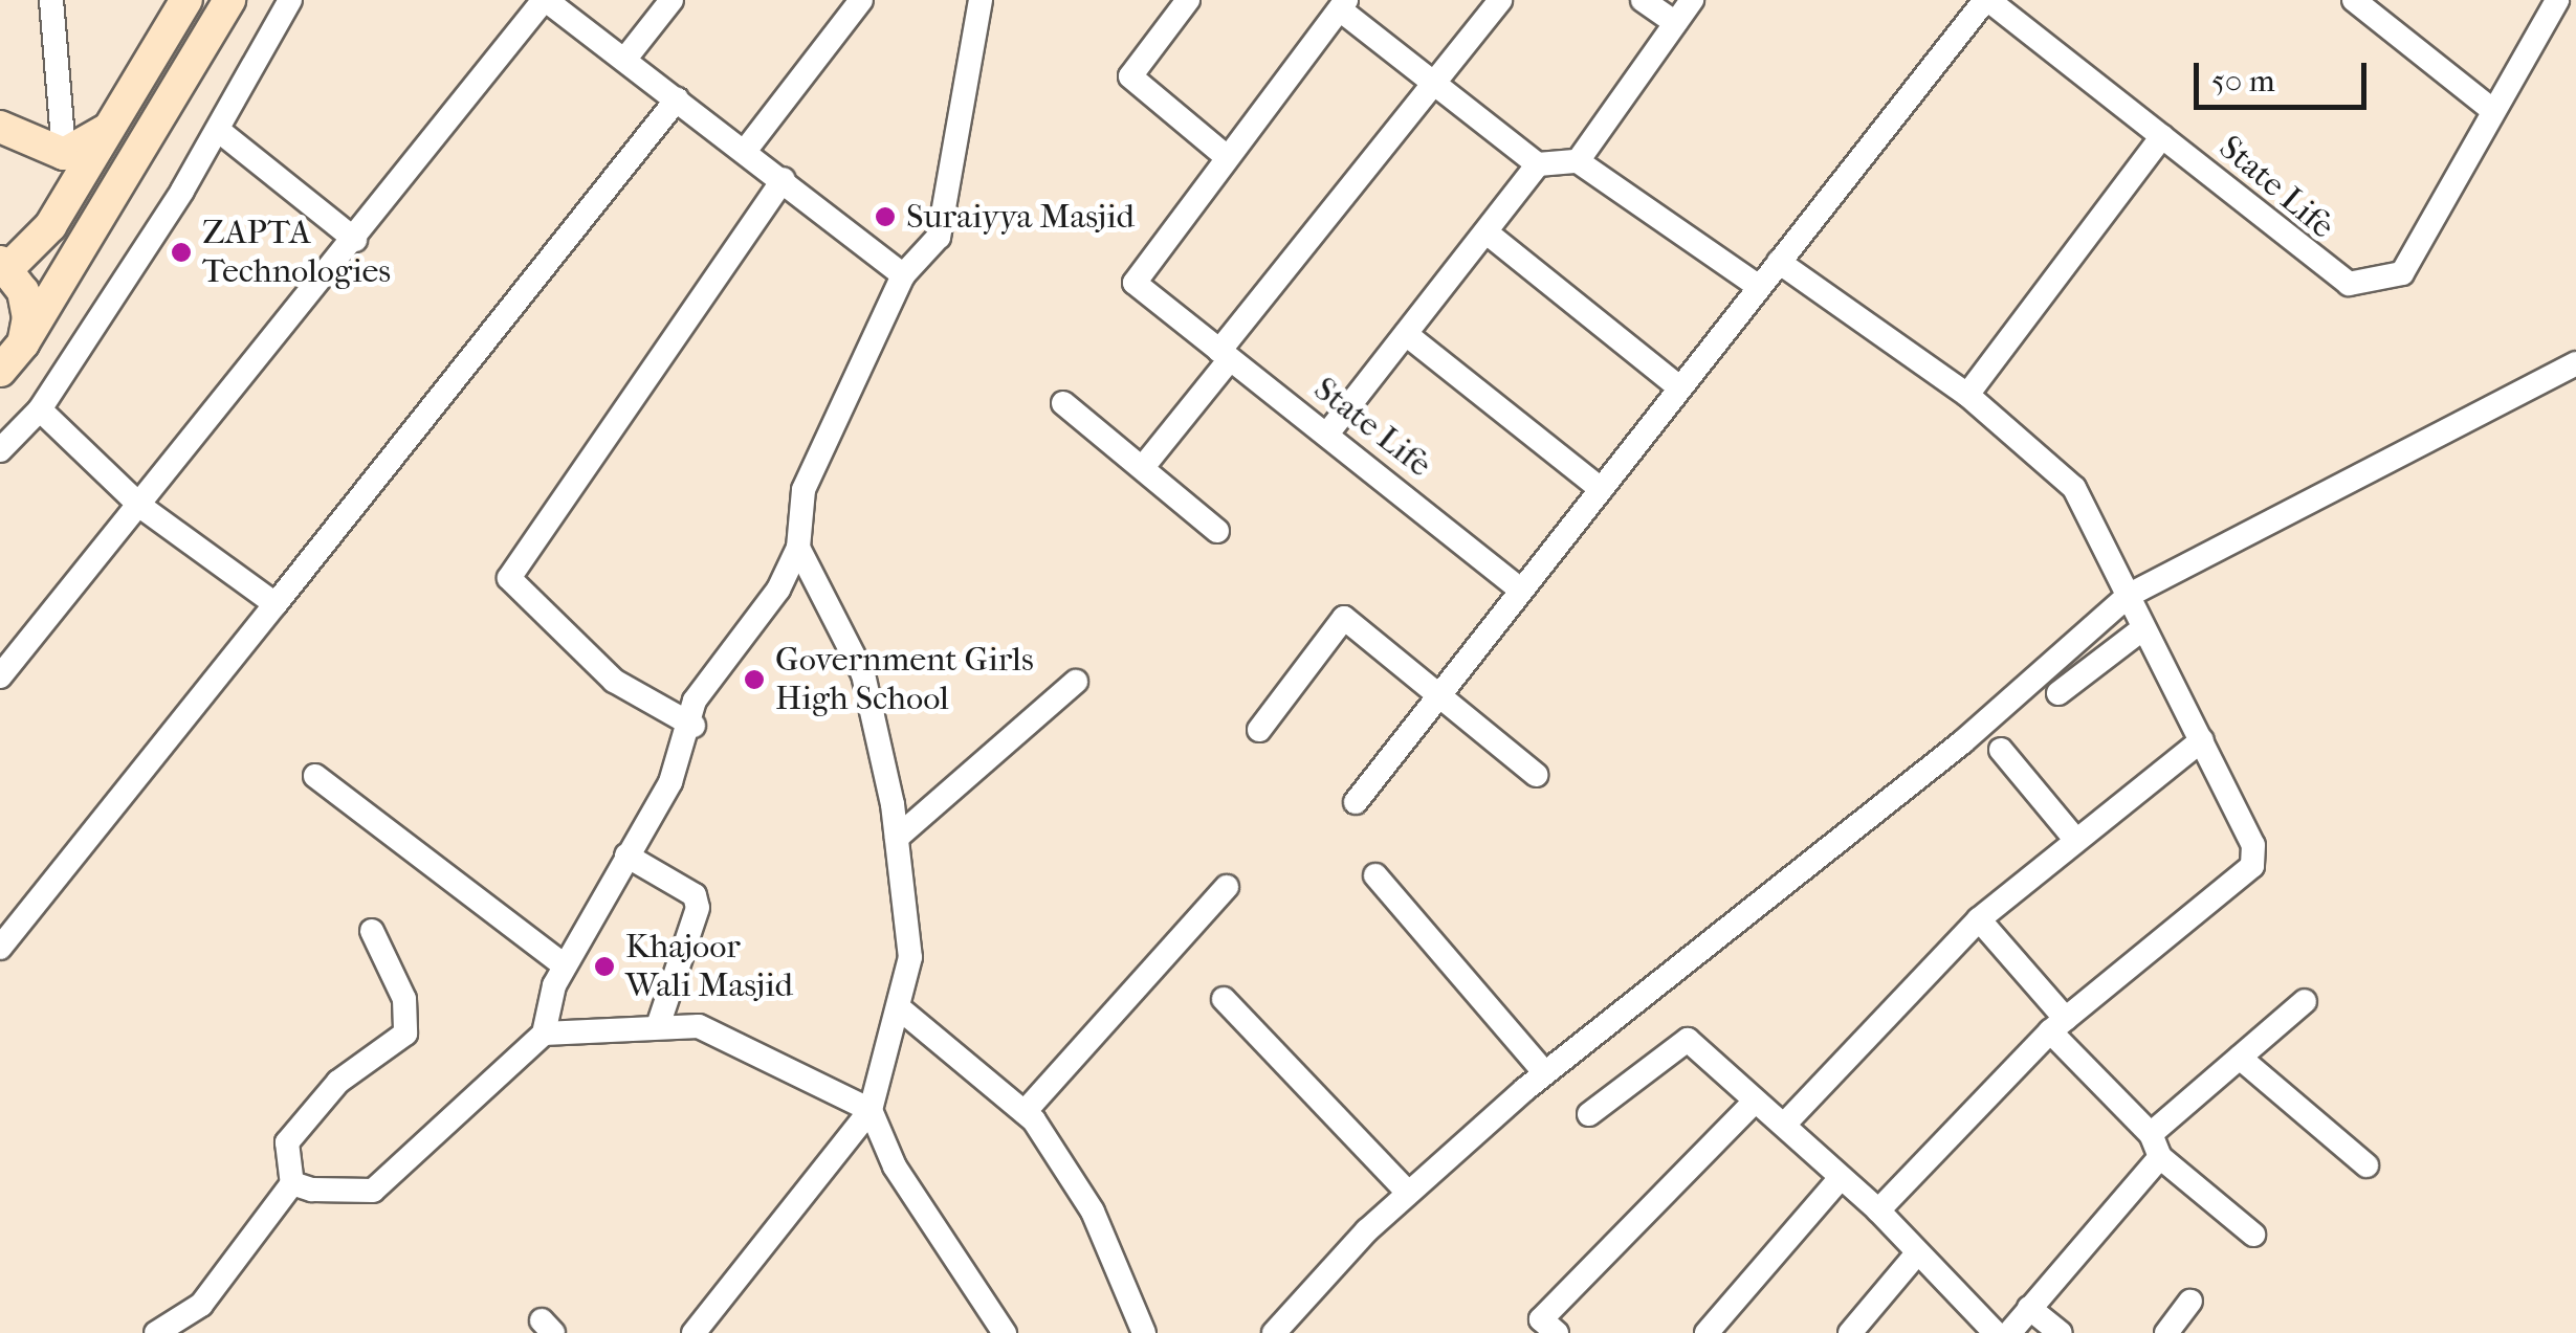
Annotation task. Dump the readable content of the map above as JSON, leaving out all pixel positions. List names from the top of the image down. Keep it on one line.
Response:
{"streets":{"street":["State Life"]},"places":["Suraiyya Masjid","ZAPTA Technologies","Government Girls High School","Khajoor Wali Masjid"],"scale_bar":"50 m"}
